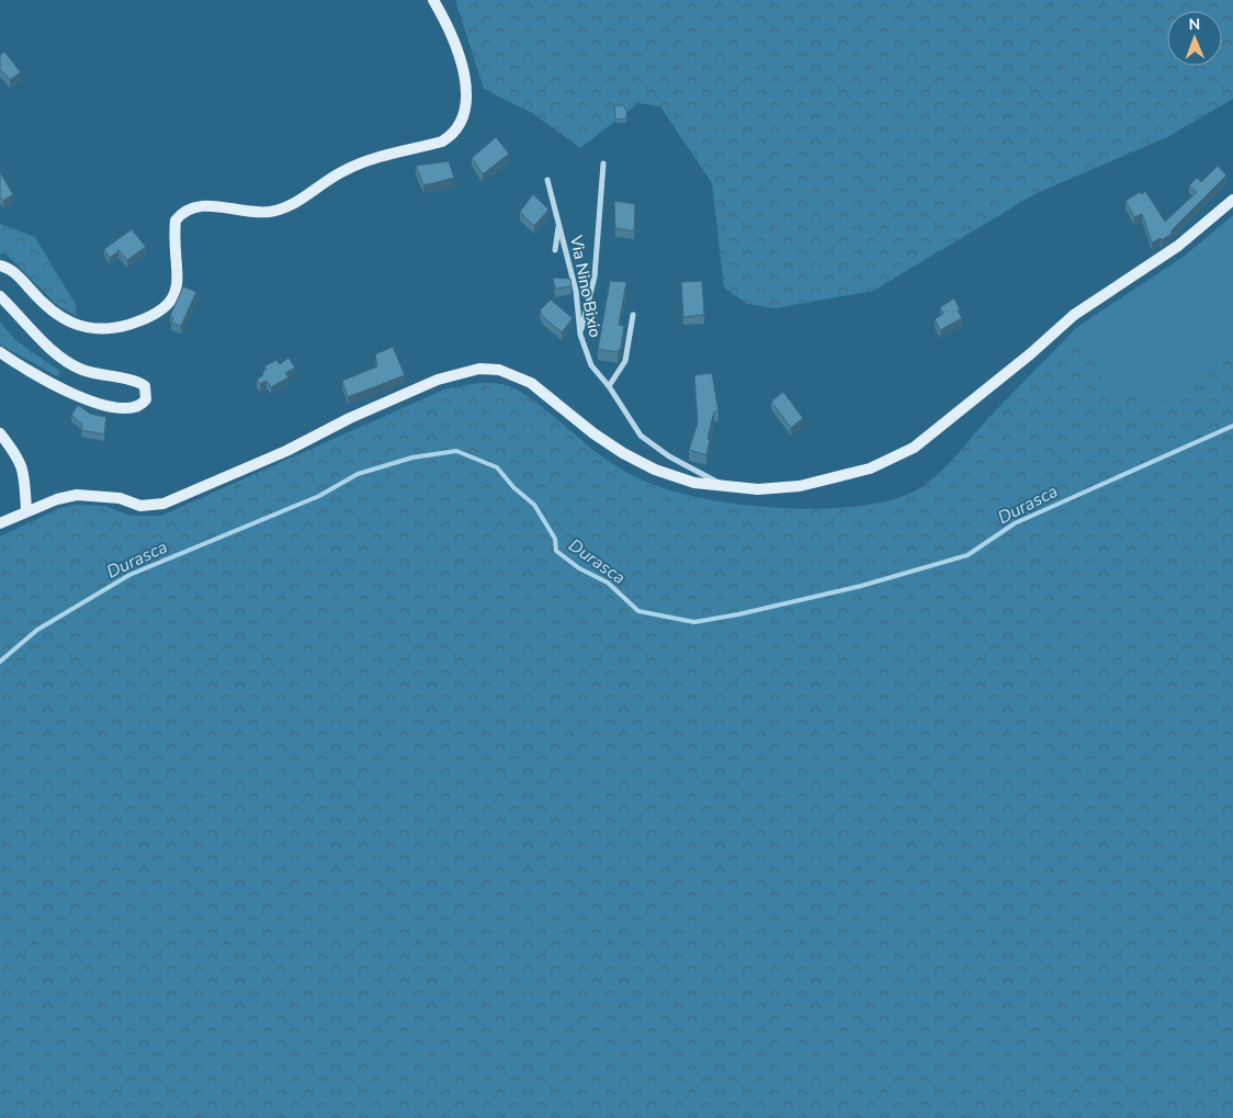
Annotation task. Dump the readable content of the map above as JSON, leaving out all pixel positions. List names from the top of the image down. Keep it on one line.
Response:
{"streets":{"street":["Via Nino Bixio"]},"water":["Durasca"],"north":"top"}
